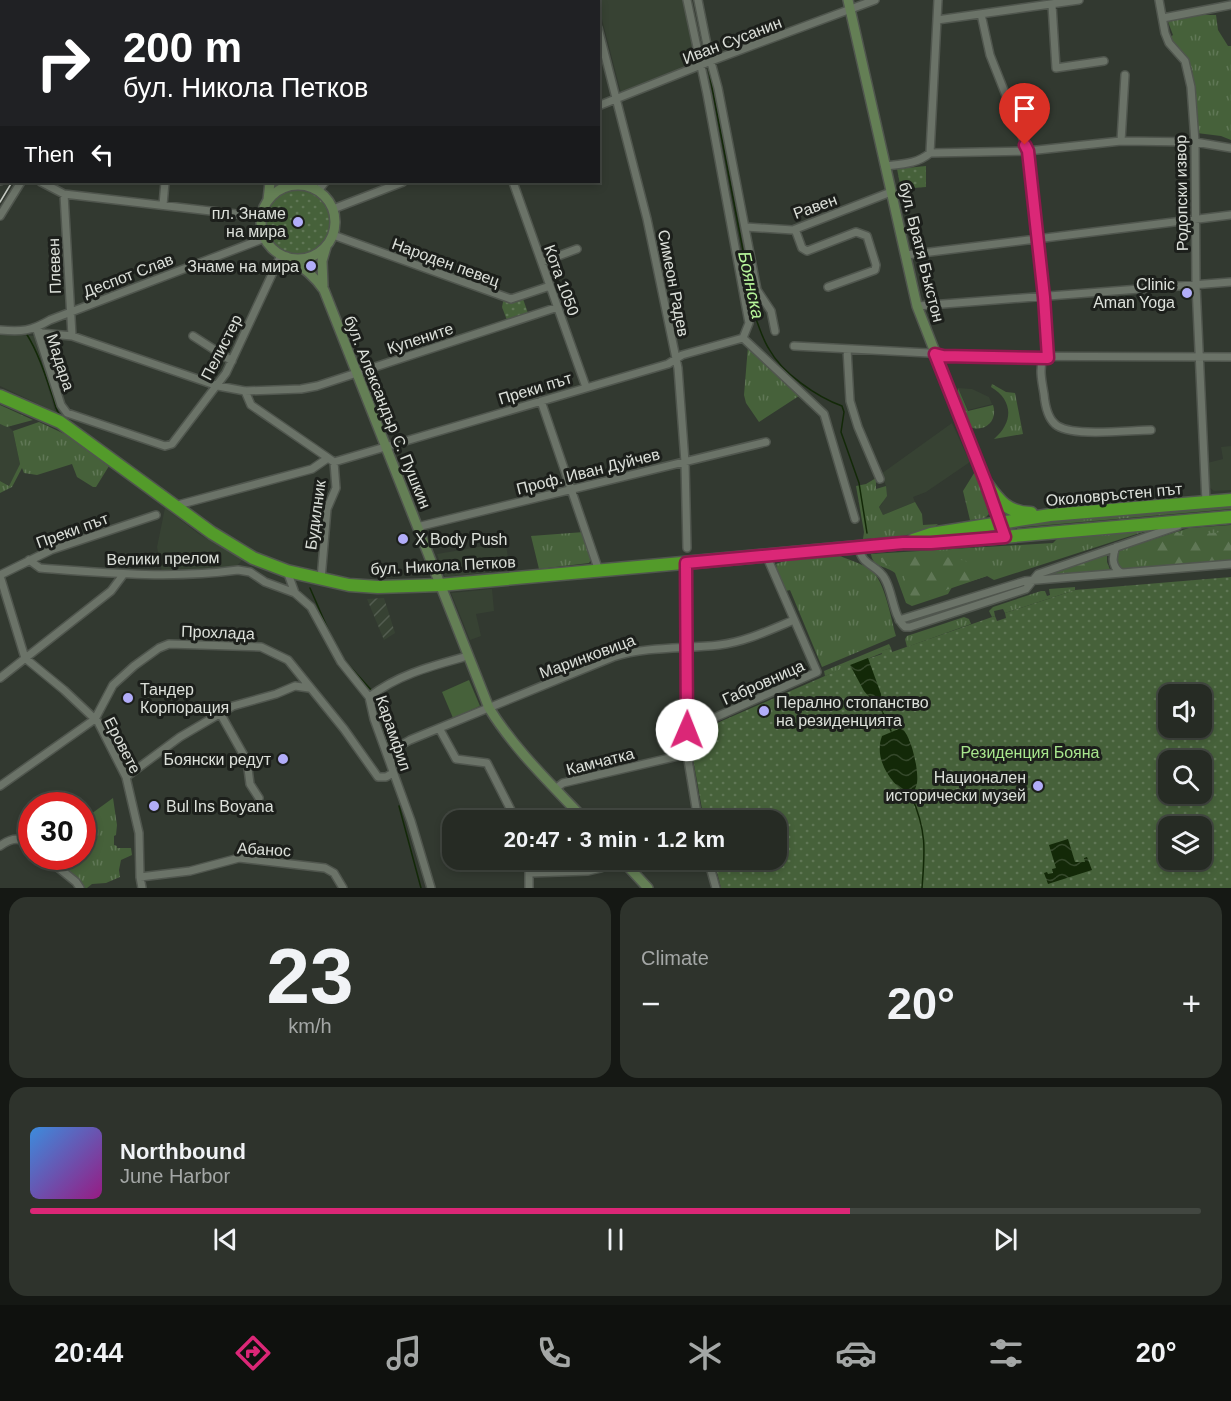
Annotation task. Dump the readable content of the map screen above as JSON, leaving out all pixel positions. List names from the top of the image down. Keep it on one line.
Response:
{"streets":{"highway":["Околовръстен път","бул. Никола Петков"],"main road":["бул. Братя Бъкстон","бул. Александър С. Пушкин"],"street":["Иван Сусанин","Родопски извор","Равен","Народен певец","Плевен","Деспот Слав","Кота 1050","Симеон Радев","Купените","Пелистер","Мадара","Преки път","Проф. Иван Дуйчев","Будилник","Велики прелом","Прохлада","Маринковица","Габровница","Карамфил","Еровете","Камчатка","Абанос"]},"crossings":[["Иван Сусанин","бул. Братя Бъкстон"],["Иван Сусанин","Симеон Радев"],["Родопски извор","Околовръстен път"],["Равен","бул. Братя Бъкстон"],["бул. Братя Бъкстон","Околовръстен път"],["бул. Братя Бъкстон","бул. Никола Петков"],["Народен певец","Деспот Слав"],["Народен певец","Кота 1050"],["Народен певец","Пелистер"],["Народен певец","бул. Александър С. Пушкин"],["Плевен","Деспот Слав"],["Деспот Слав","Пелистер"],["Деспот Слав","Мадара"],["Деспот Слав","бул. Александър С. Пушкин"],["Кота 1050","Купените"],["Кота 1050","Преки път"],["Симеон Радев","Преки път"],["Симеон Радев","Проф. Иван Дуйчев"],["Купените","Пелистер"],["Купените","бул. Александър С. Пушкин"],["Купените","Будилник"],["Пелистер","Мадара"],["Пелистер","бул. Александър С. Пушкин"],["Преки път","бул. Александър С. Пушкин"],["Преки път","Будилник"],["Преки път","Велики прелом"],["Преки път","бул. Никола Петков"],["бул. Александър С. Пушкин","Проф. Иван Дуйчев"],["бул. Александър С. Пушкин","бул. Никола Петков"],["бул. Александър С. Пушкин","Маринковица"],["бул. Александър С. Пушкин","Камчатка"],["Околовръстен път","бул. Никола Петков"],["Будилник","бул. Никола Петков"],["Велики прелом","Карамфил"],["бул. Никола Петков","Карамфил"],["Прохлада","Карамфил"],["Прохлада","Еровете"],["Маринковица","Габровница"],["Маринковица","Карамфил"],["Еровете","Абанос"]],"water":["Боянска"],"parks":["Резиденция Бояна"],"places":["пл. Знаме на мира","Знаме на мира","Clinic Aman Yoga","X Body Push","Тандер Корпорация","Перално стопанство на резиденцията","Боянски редут","Национален исторически музей","Bul Ins Boyana"],"page":{"turn":["200 m","бул. Никола Петков"],"then":"Then","limit":"30","trip":"20:47 · 3 min · 1.2 km","tile":[["23","km/h"],"Climate"],"heat":["−","20°","+"],"song":["Northbound","June Harbor"],"tabs":["20:44","20°"]}}
